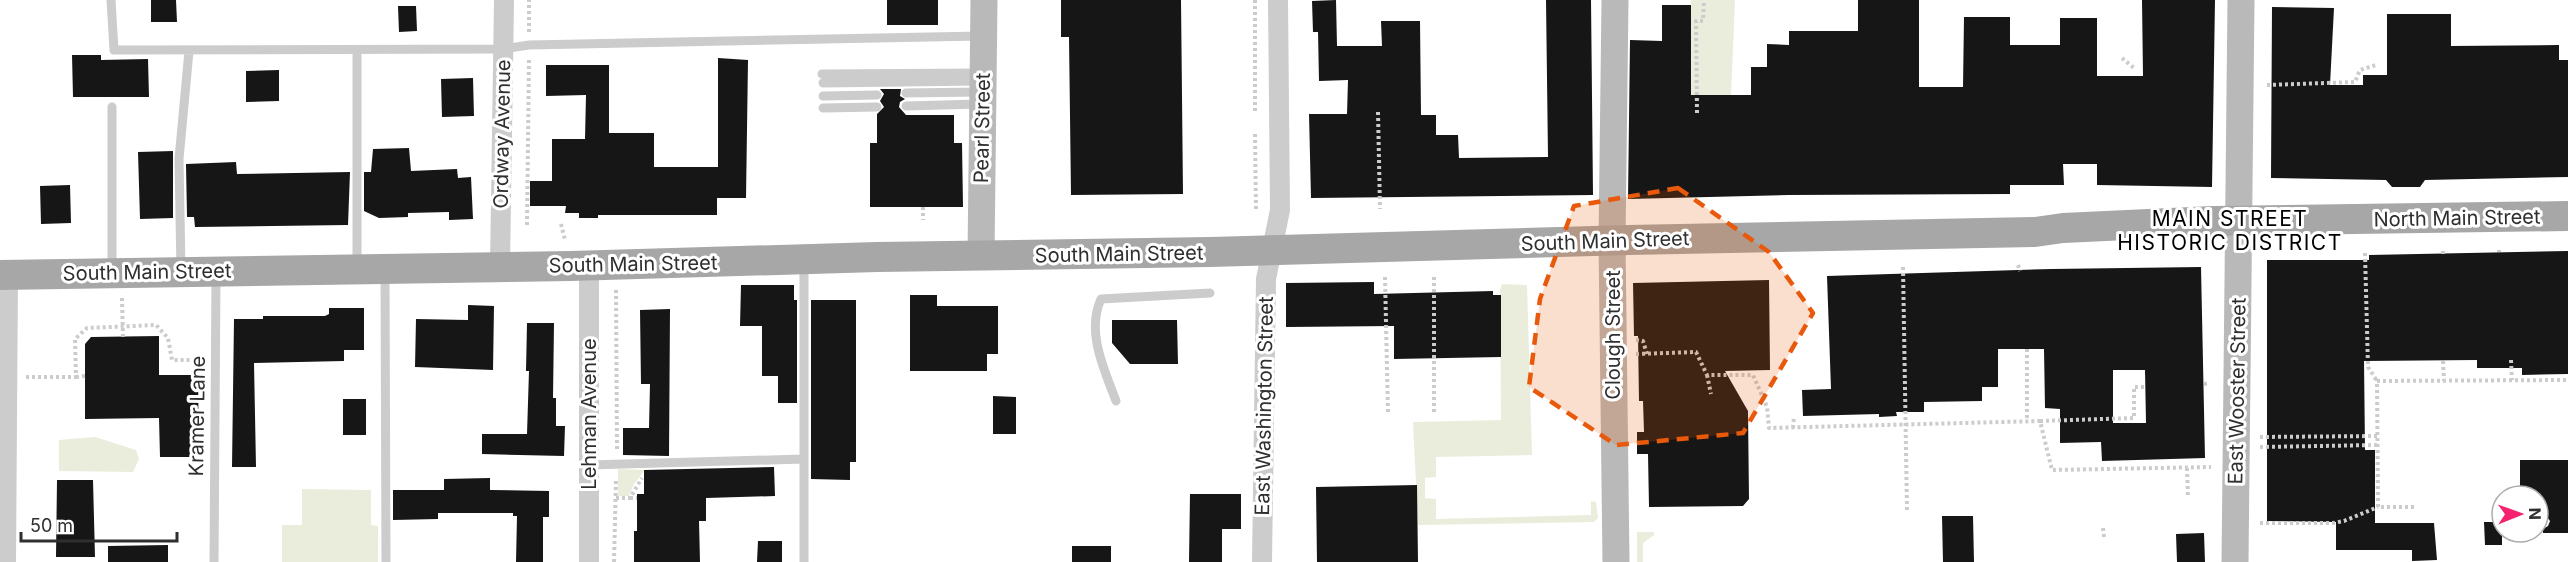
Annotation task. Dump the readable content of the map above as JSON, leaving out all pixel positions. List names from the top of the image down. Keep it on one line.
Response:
{"streets":{"main road":["North Main Street","South Main Street"],"street":["Pearl Street","Ordway Avenue","Clough Street","East Wooster Street","East Washington Street","Lehman Avenue"],"lane":["Kramer Lane"]},"crossings":[["Pearl Street","South Main Street"],["Ordway Avenue","South Main Street"],["North Main Street","South Main Street"],["North Main Street","East Wooster Street"],["South Main Street","Clough Street"],["South Main Street","East Wooster Street"],["South Main Street","East Washington Street"],["South Main Street","Lehman Avenue"],["South Main Street","Kramer Lane"]],"districts":["MAIN STREET HISTORIC DISTRICT"],"scale_bar":"50 m","north":"right"}
